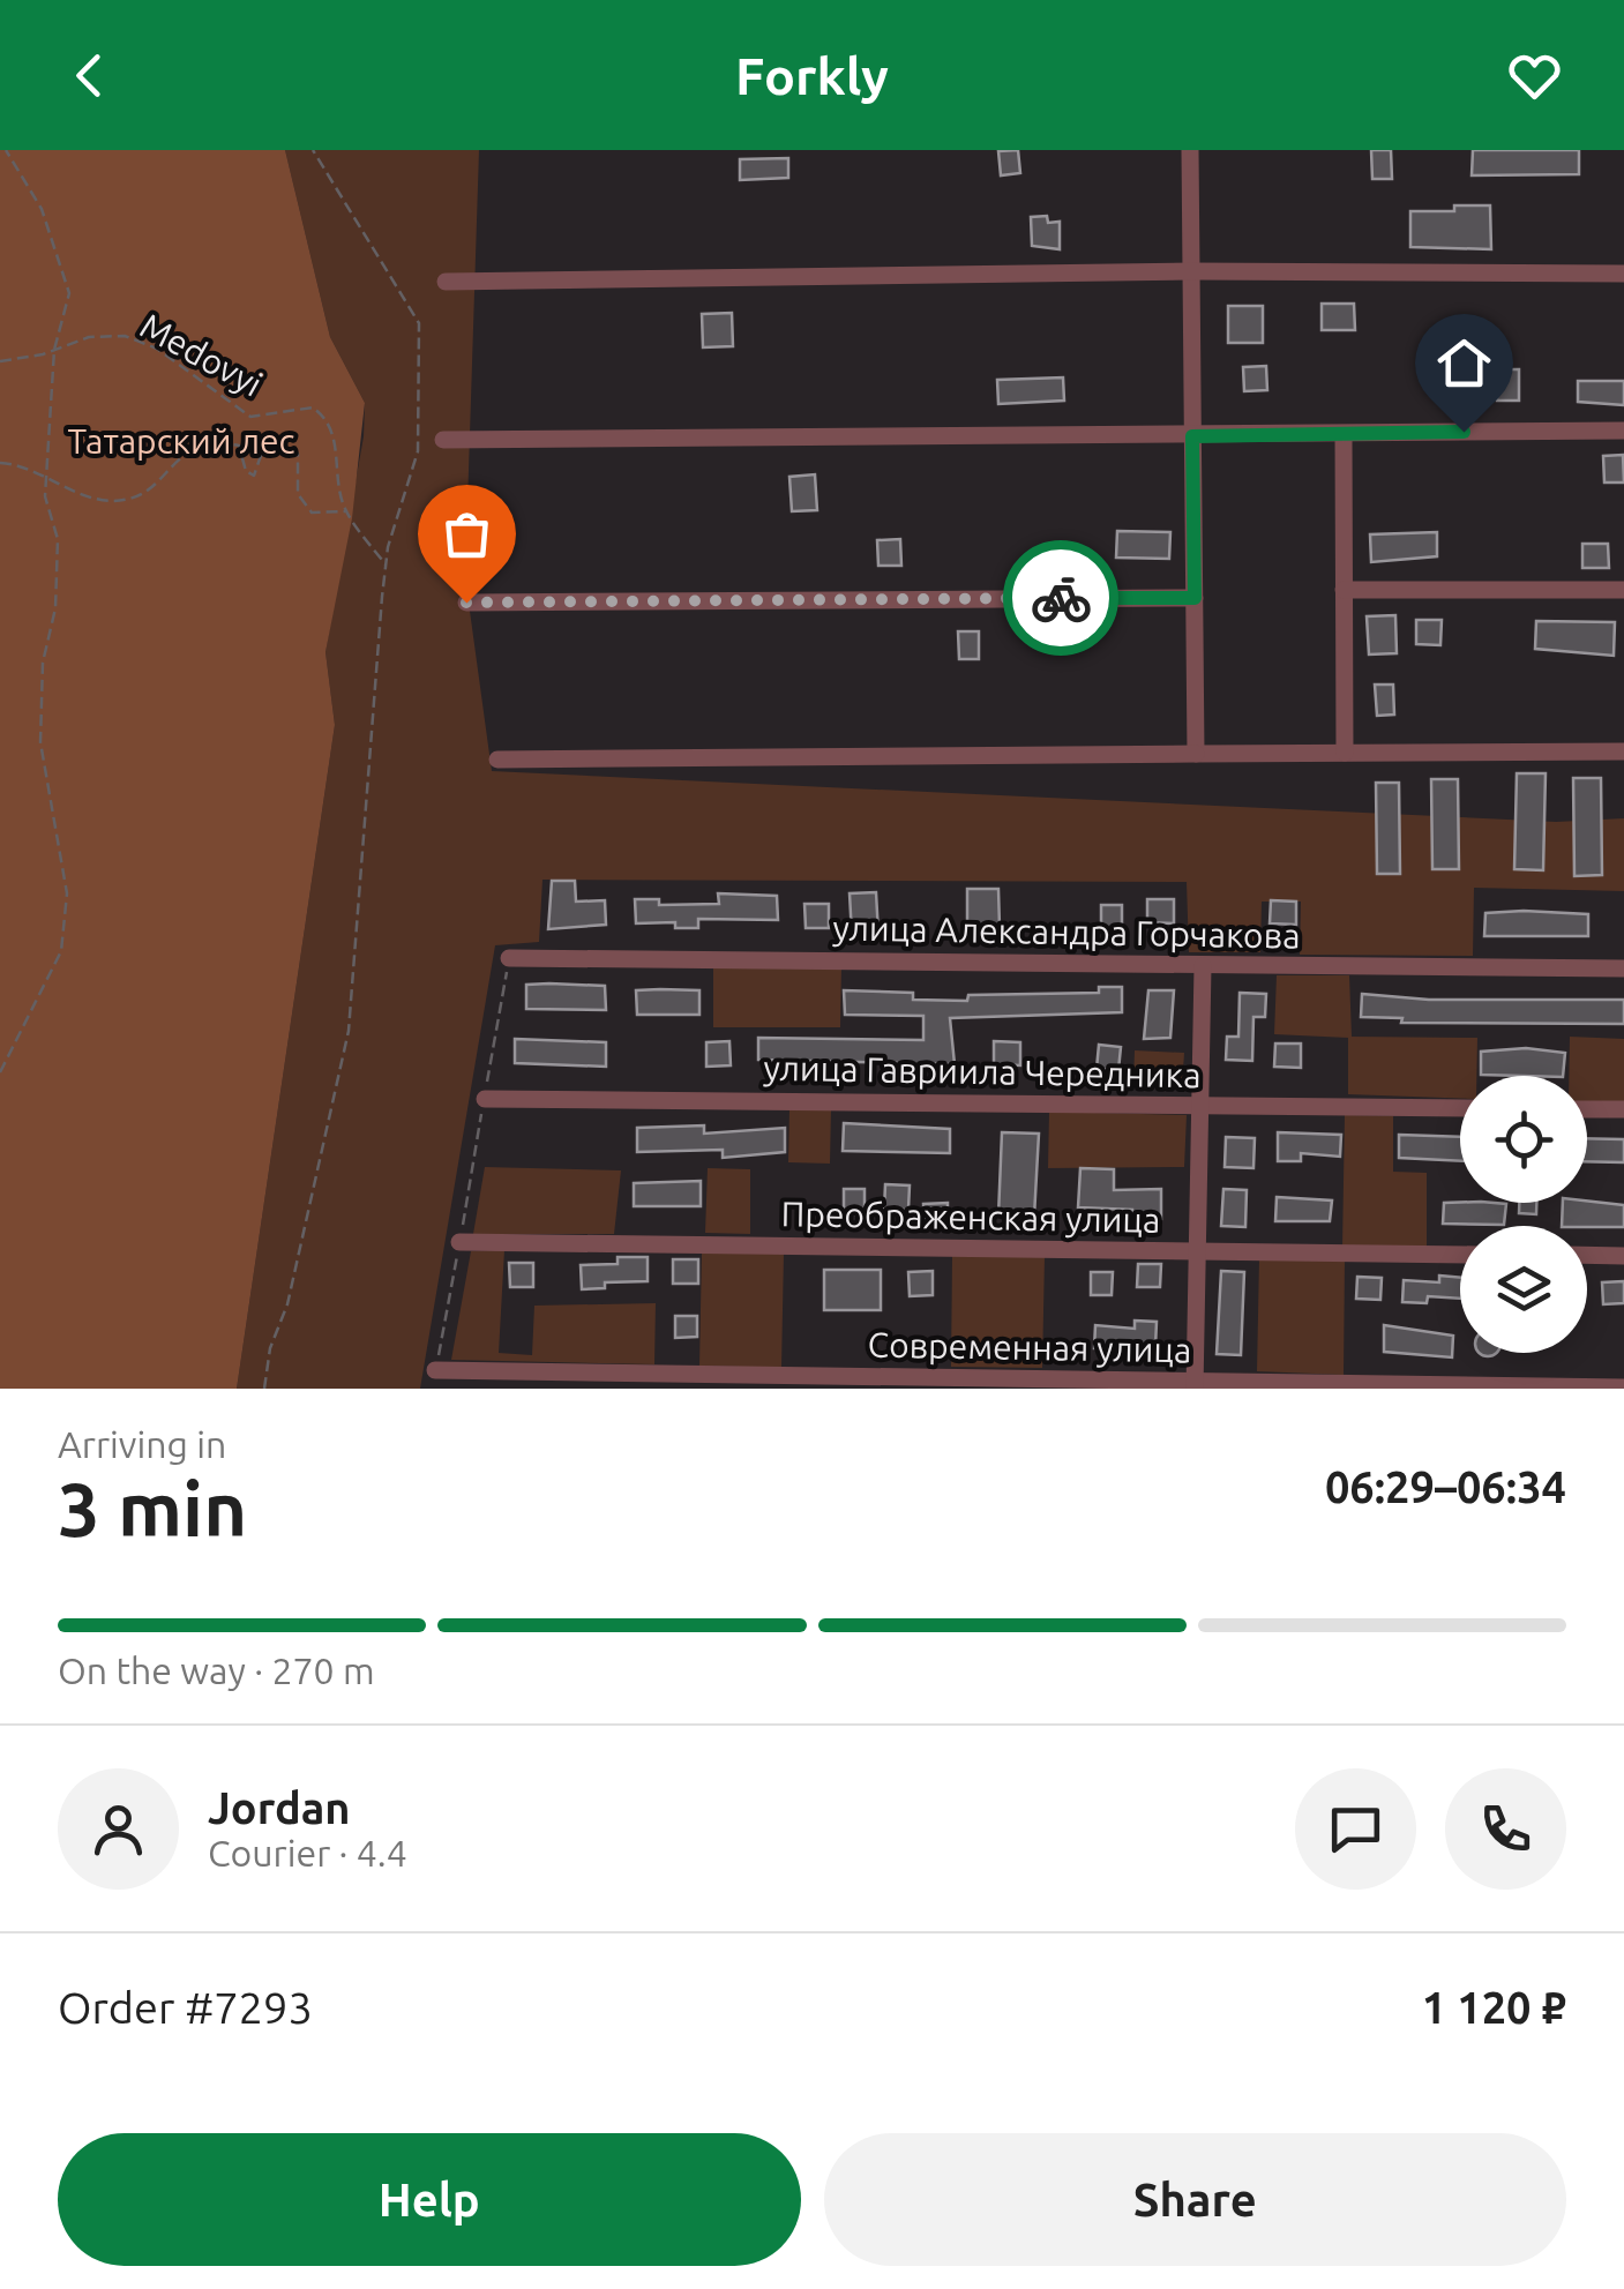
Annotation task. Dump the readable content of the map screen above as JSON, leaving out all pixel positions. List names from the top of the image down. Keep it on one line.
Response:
{"streets":{"street":["улица Александра Горчакова","улица Гавриила Чередника","Преображенская улица","Современная улица"],"path":["Medovyi"]},"parks":["Татарский лес"],"page":{"header":"Forkly","heading":["3 min","Arriving in","06:29–06:34"],"panel":["Jordan","Courier · 4.4","Order #7293","1 120 ₽"],"bar":"On the way · 270 m","buttons":["Help","Share"]}}
